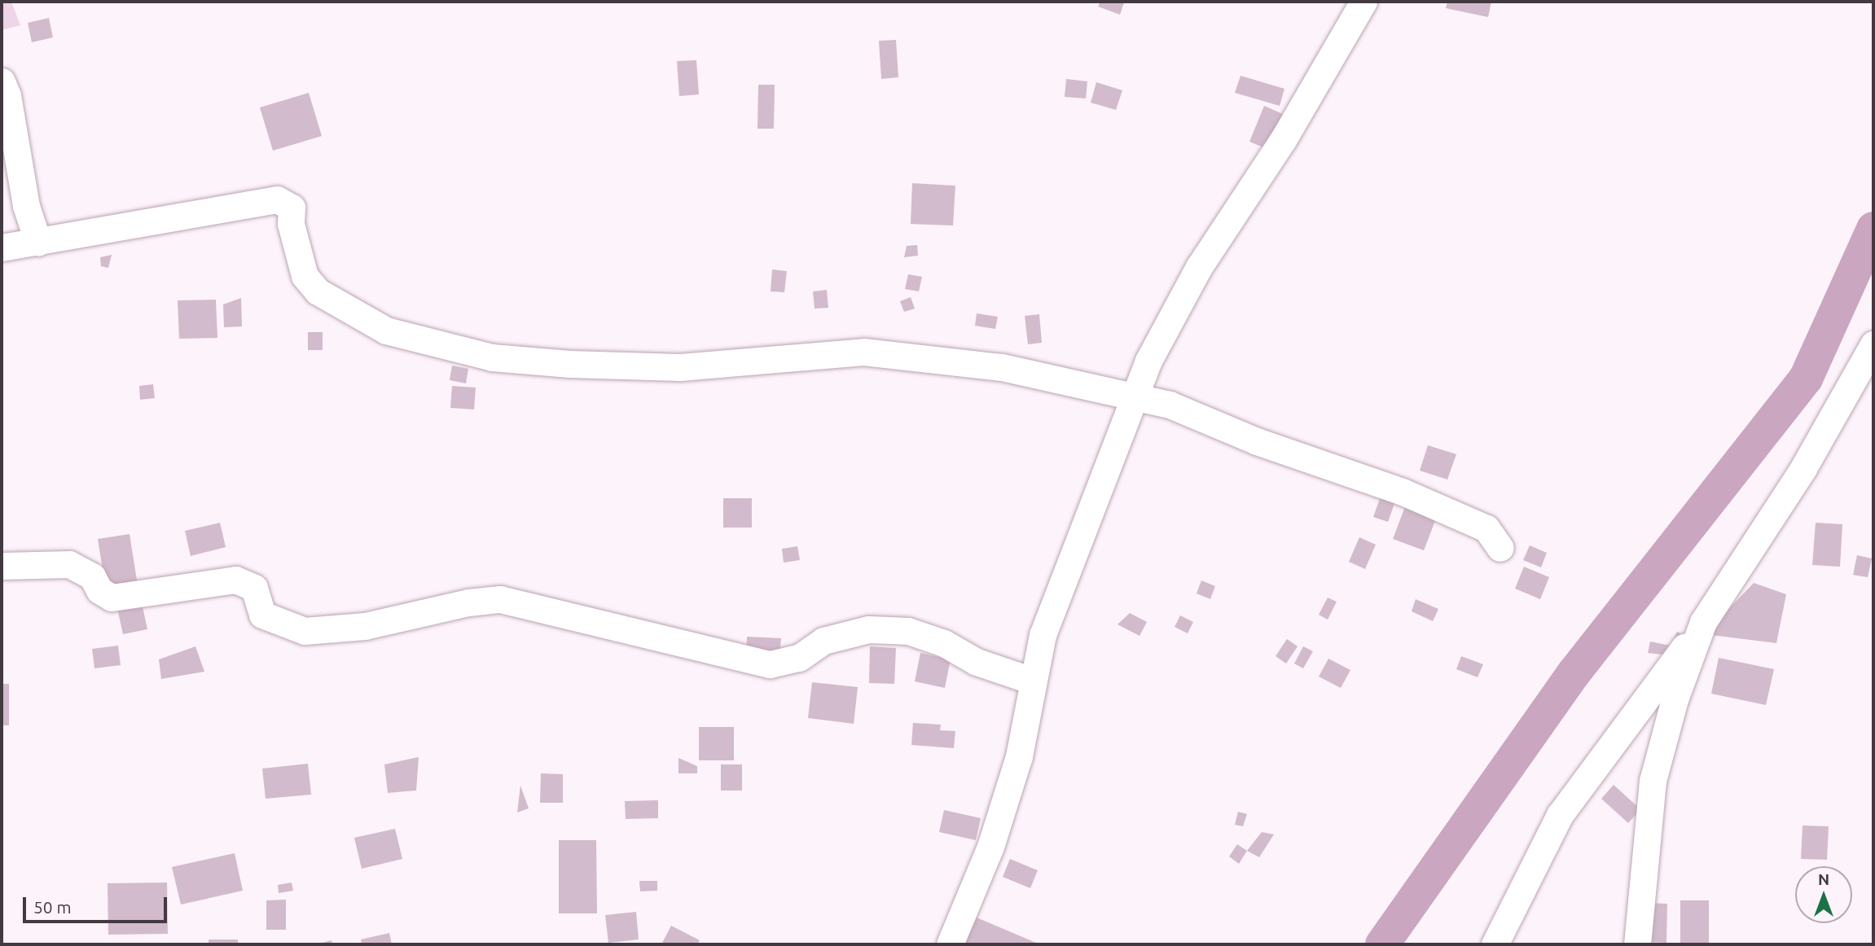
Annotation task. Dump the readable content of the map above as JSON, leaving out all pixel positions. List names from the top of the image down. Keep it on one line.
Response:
{"scale_bar":"50 m","north":"top"}
